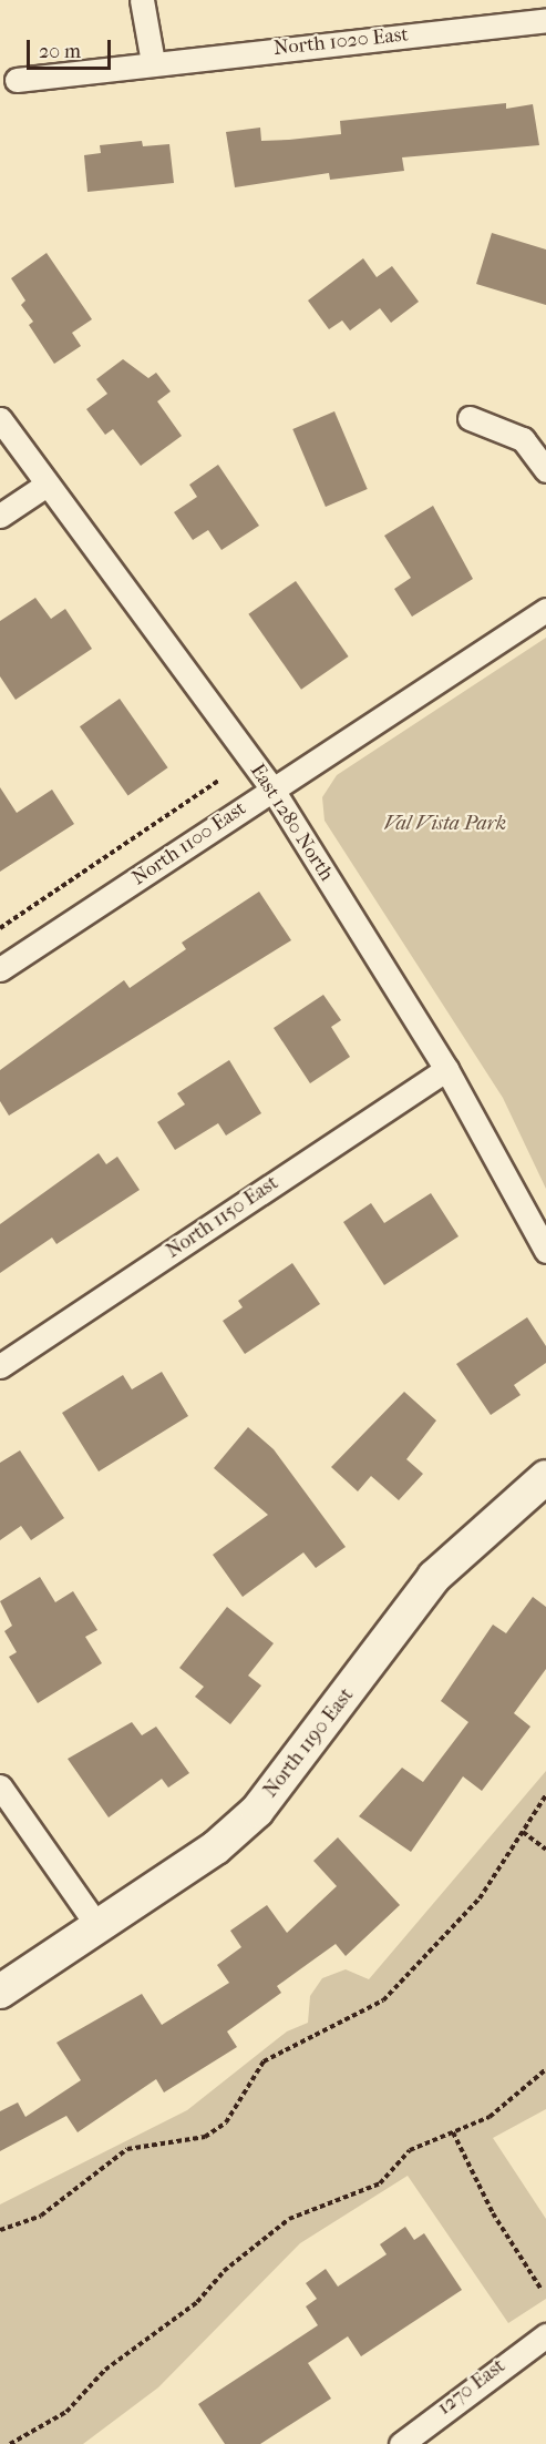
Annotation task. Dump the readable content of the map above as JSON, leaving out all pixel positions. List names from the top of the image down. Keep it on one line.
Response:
{"streets":{"street":["North 1020 East","East 1280 North","North 1100 East","North 1150 East","North 1190 East","1270 East"]},"crossings":[["East 1280 North","North 1100 East"],["East 1280 North","North 1150 East"]],"parks":["Val Vista Park"],"scale_bar":"20 m"}
